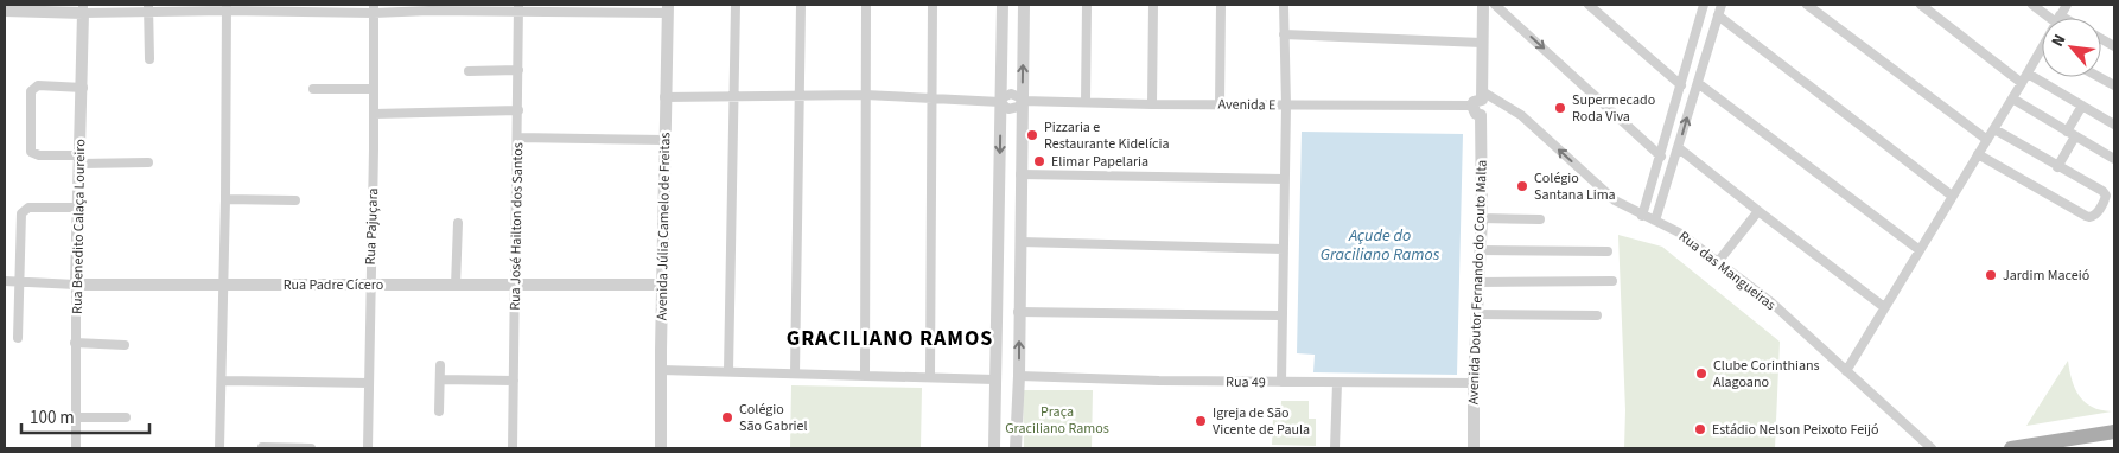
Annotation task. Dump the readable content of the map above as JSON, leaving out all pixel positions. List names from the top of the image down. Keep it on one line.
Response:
{"streets":{"street":["Avenida E","Rua Benedito Calaça Loureiro","Rua Pajuçara","Rua José Hailton dos Santos","Avenida Júlia Camelo de Freitas","Rua das Mangueiras","Avenida Doutor Fernando do Couto Malta","Rua Padre Cícero","Rua 49"]},"crossings":[["Avenida E","Avenida Júlia Camelo de Freitas"],["Avenida E","Rua das Mangueiras"],["Avenida E","Avenida Doutor Fernando do Couto Malta"],["Rua Benedito Calaça Loureiro","Rua Padre Cícero"],["Rua Pajuçara","Rua Padre Cícero"],["Rua José Hailton dos Santos","Rua Padre Cícero"],["Avenida Júlia Camelo de Freitas","Rua Padre Cícero"],["Rua das Mangueiras","Avenida Doutor Fernando do Couto Malta"],["Avenida Doutor Fernando do Couto Malta","Rua 49"]],"districts":["GRACILIANO RAMOS"],"water":["Açude do Graciliano Ramos"],"parks":["Praça Graciliano Ramos"],"places":["Supermecado Roda Viva","Pizzaria e Restaurante Kidelícia","Elimar Papelaria","Colégio Santana Lima","Jardim Maceió","Clube Corinthians Alagoano","Colégio São Gabriel","Igreja de São Vicente de Paula","Estádio Nelson Peixoto Feijó"],"scale_bar":"100 m","north":"top left"}
